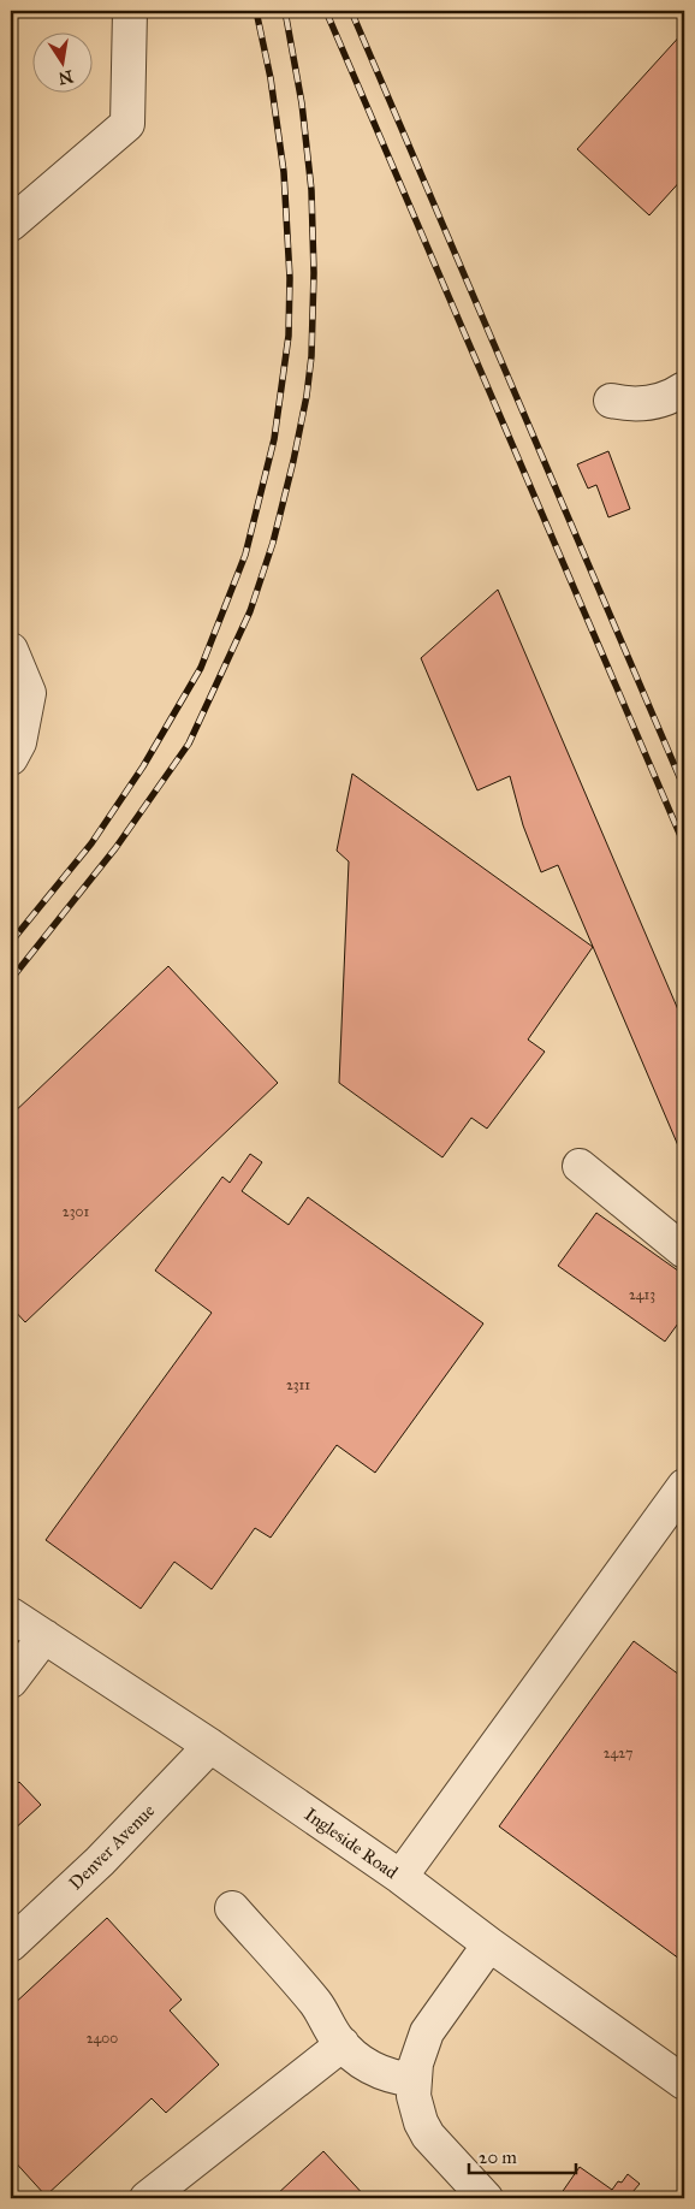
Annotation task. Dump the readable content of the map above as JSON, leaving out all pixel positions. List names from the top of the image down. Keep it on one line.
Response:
{"streets":{"street":["Ingleside Road","Denver Avenue"]},"crossings":[["Ingleside Road","Denver Avenue"]],"house_numbers":["2301","2413","2311","2427","2400"],"scale_bar":"20 m","north":"bottom"}
